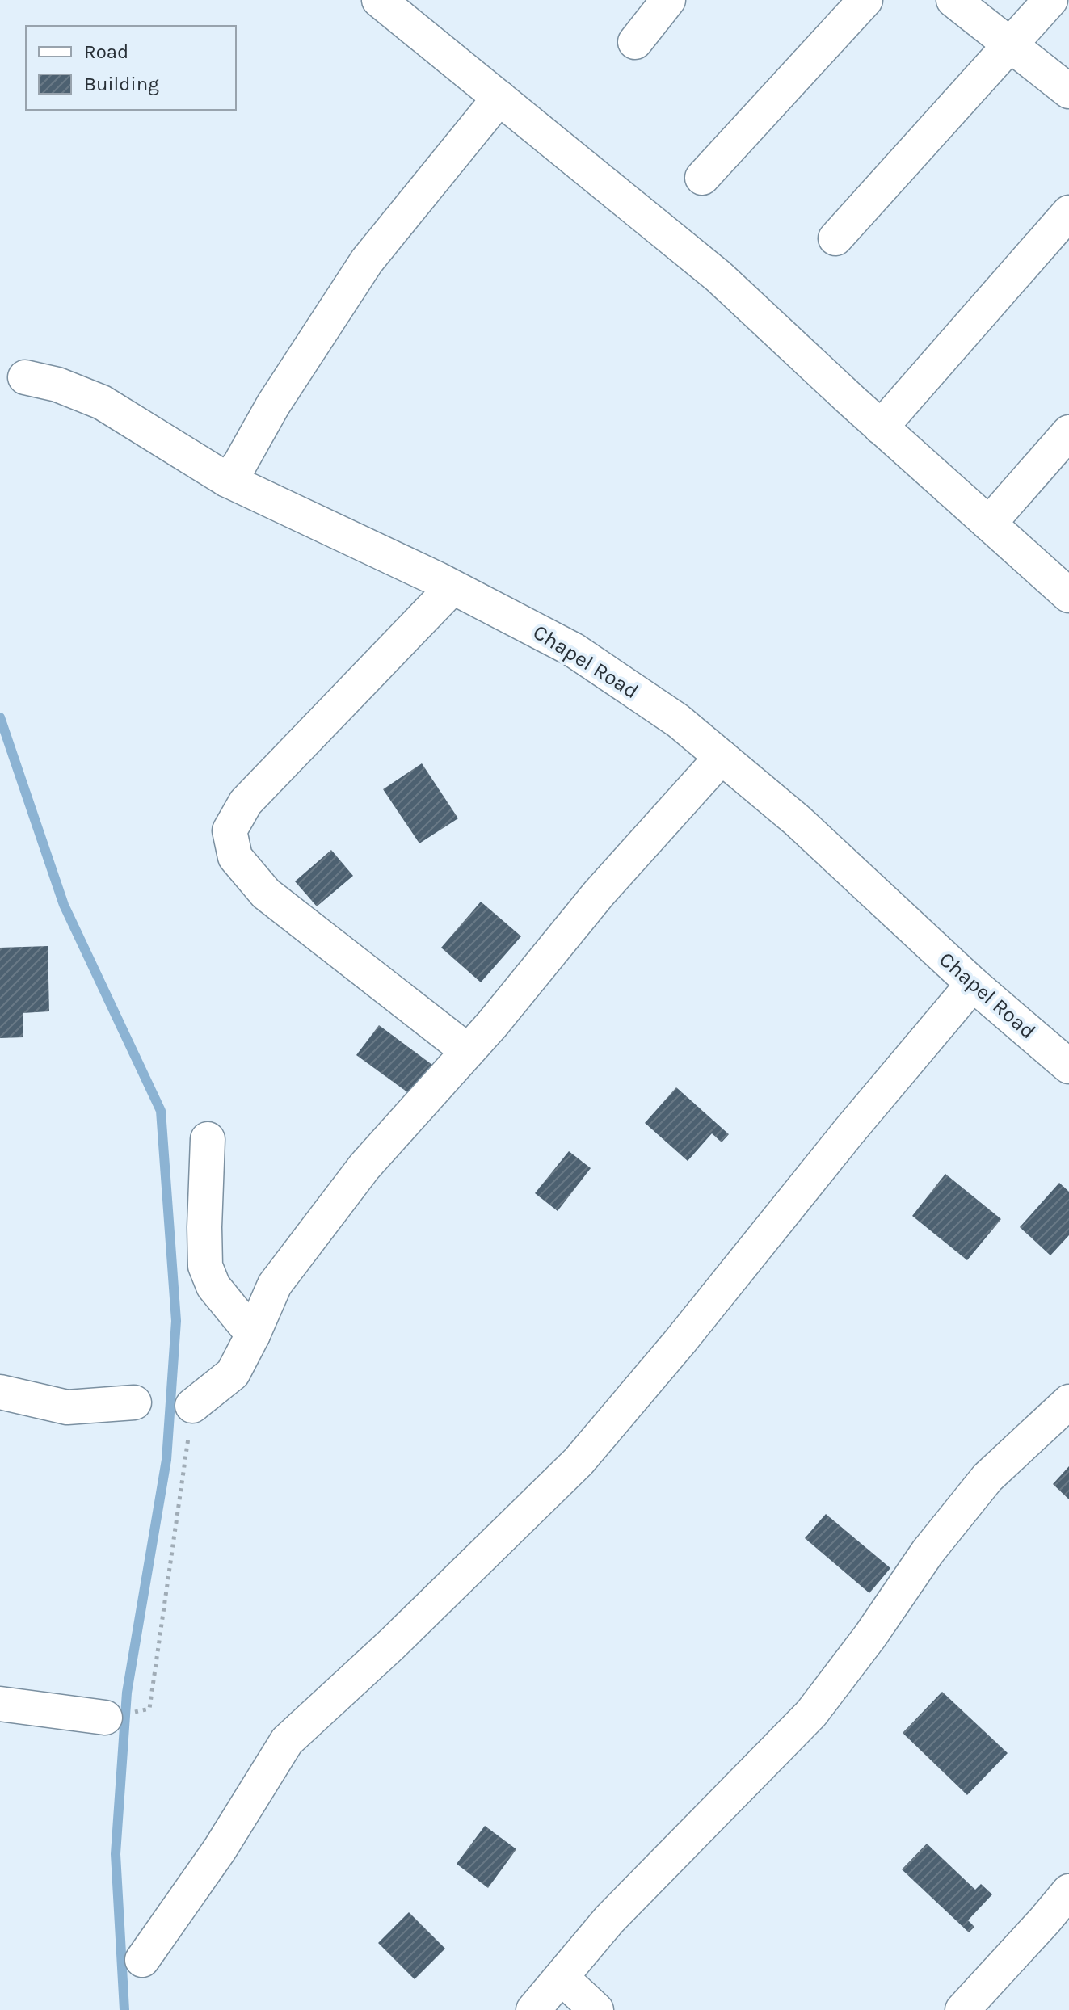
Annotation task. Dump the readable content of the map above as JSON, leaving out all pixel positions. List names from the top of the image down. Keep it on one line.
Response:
{"streets":{"street":["Chapel Road"]},"legend":["Road","Building"]}
